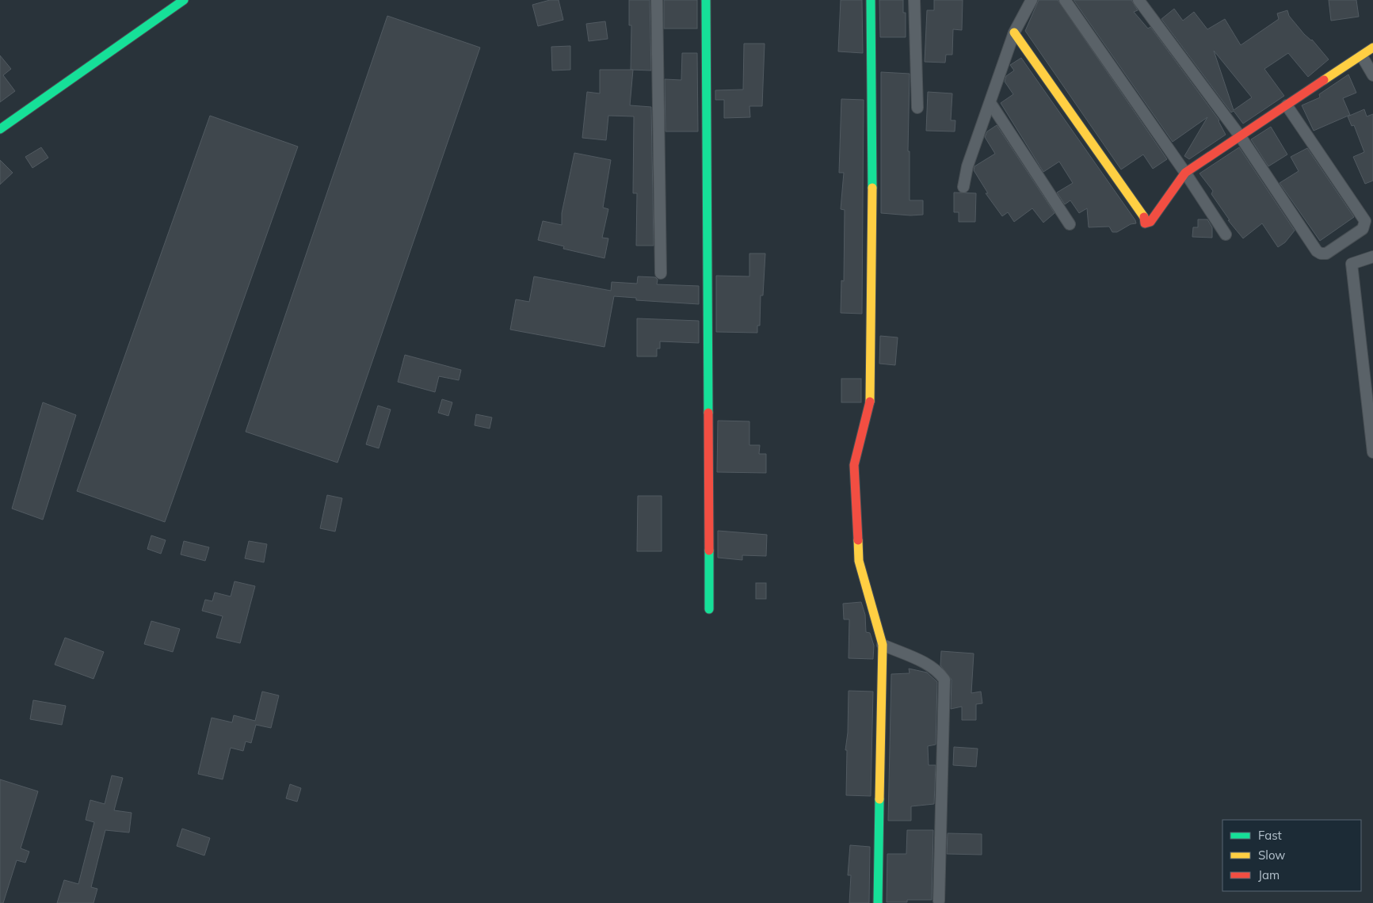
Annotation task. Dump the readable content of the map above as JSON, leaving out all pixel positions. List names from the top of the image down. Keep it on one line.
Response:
{"legend":["Fast","Slow","Jam"]}
